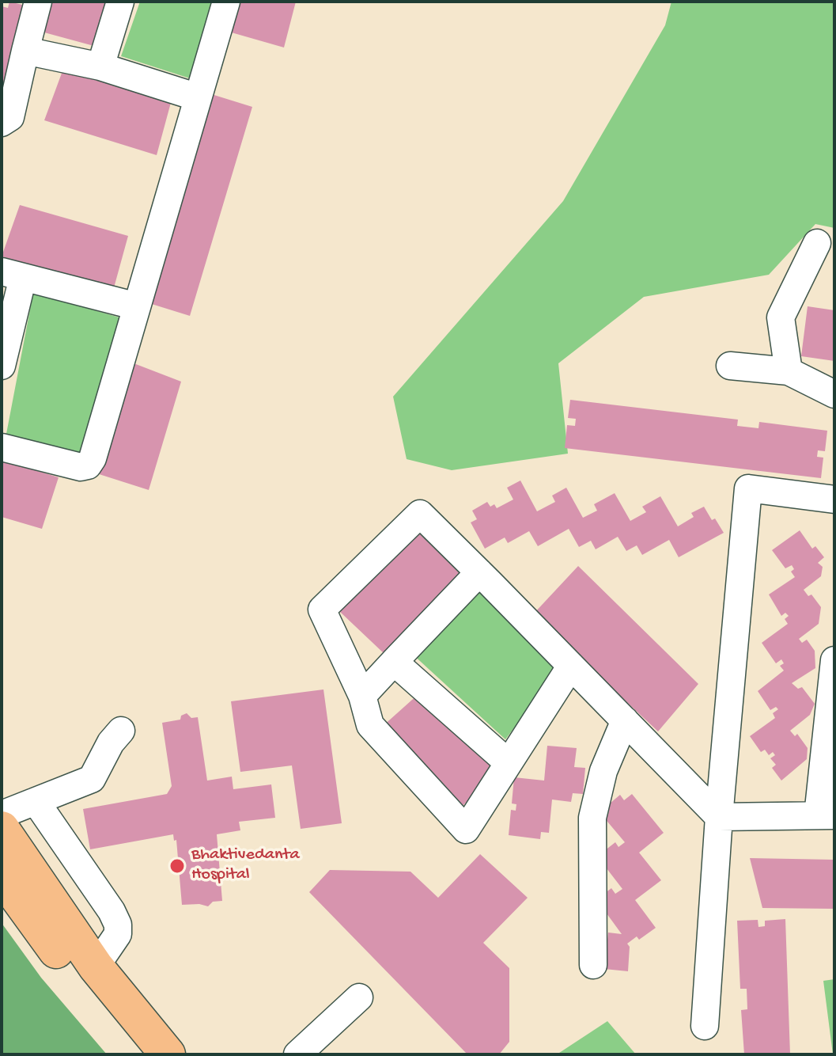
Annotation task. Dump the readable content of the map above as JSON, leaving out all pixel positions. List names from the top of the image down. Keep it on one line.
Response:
{"places":["Bhaktivedanta Hospital"]}
